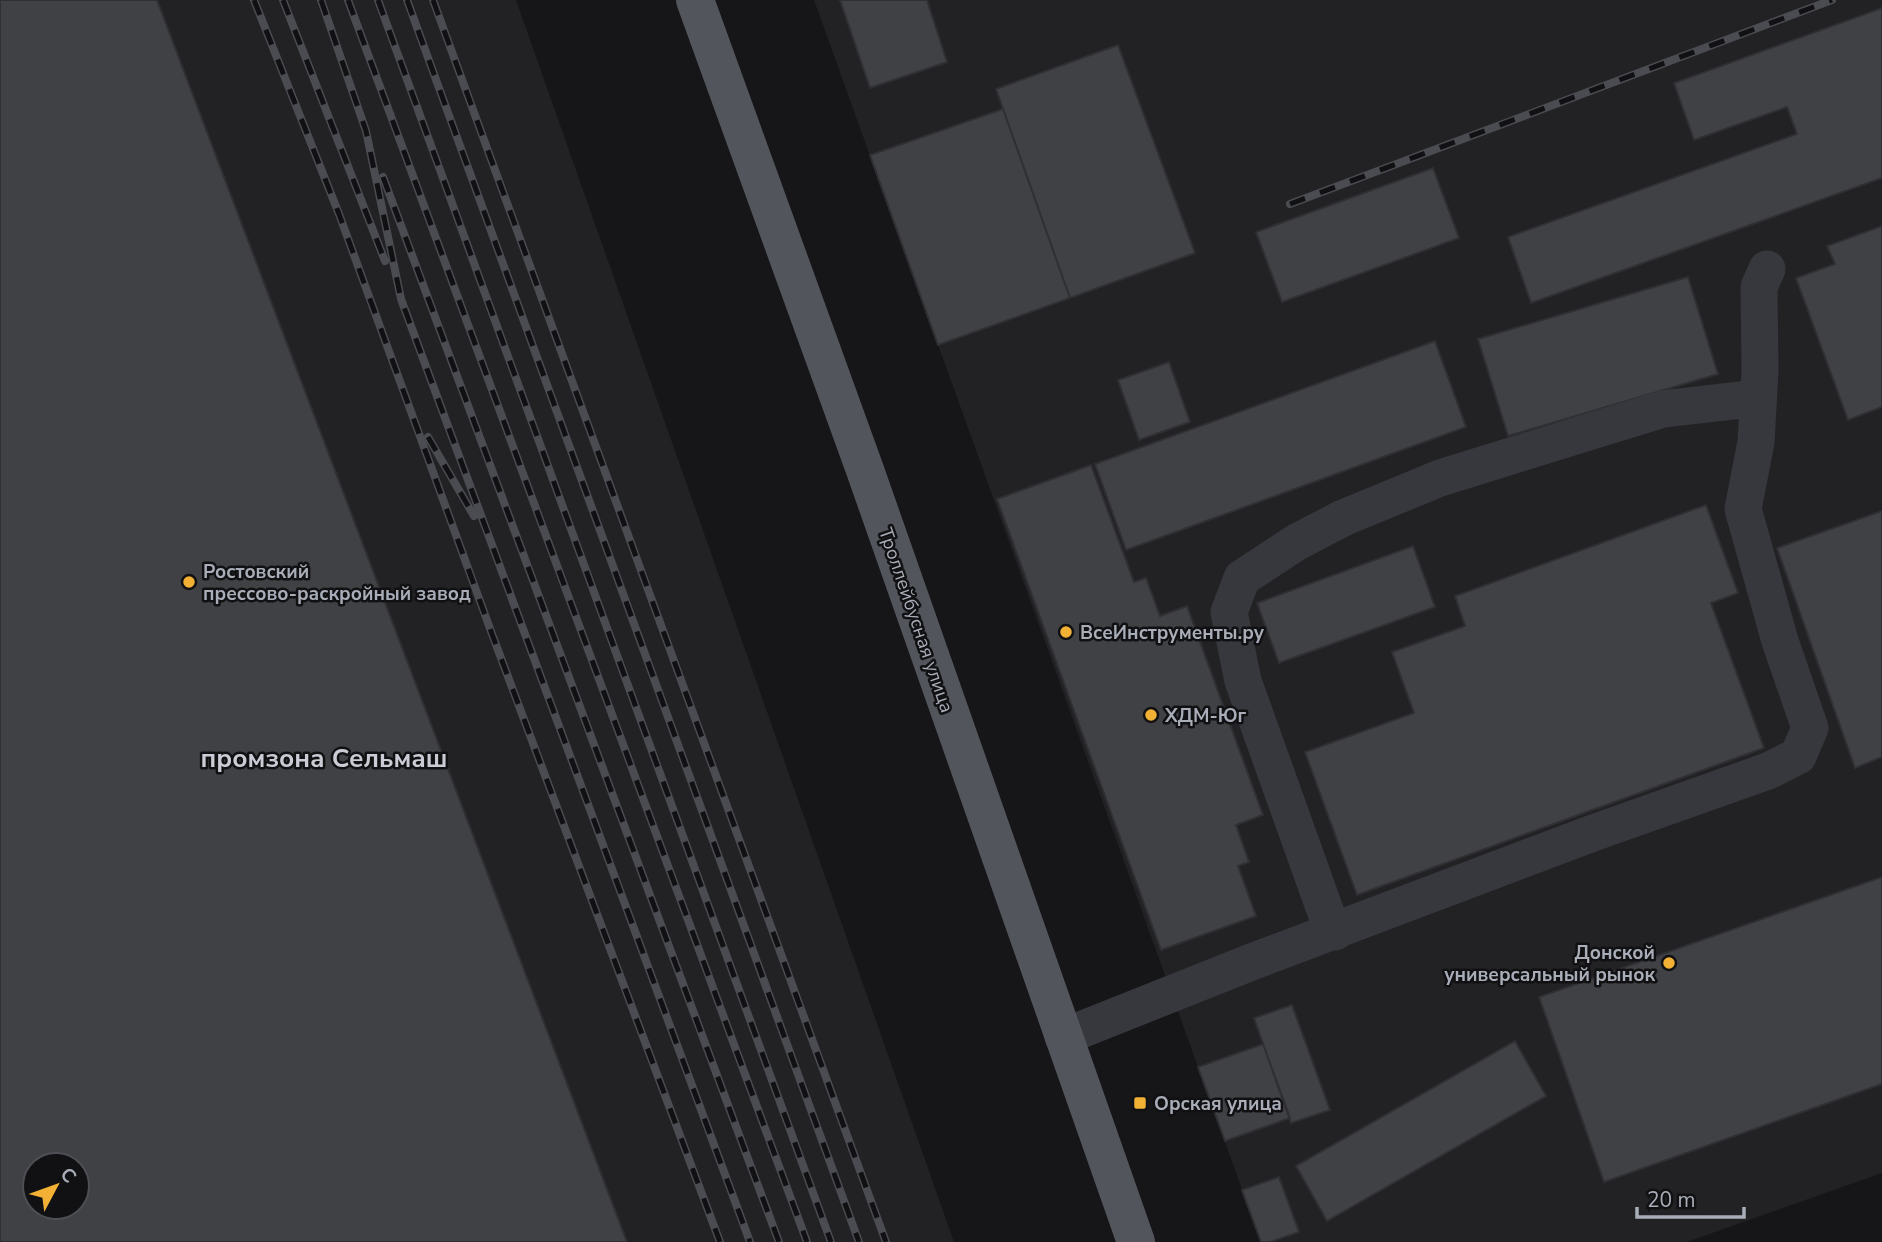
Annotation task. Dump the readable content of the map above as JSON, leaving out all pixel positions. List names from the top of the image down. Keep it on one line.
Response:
{"streets":{"main road":["Троллейбусная улица"]},"districts":["промзона Сельмаш"],"places":{"other":["Ростовский прессово-раскройный завод","ВсеИнструменты.ру","ХДМ-Юг","Донской универсальный рынок"],"transit":["Орская улица"]},"scale_bar":"20 m","north":"top right"}
